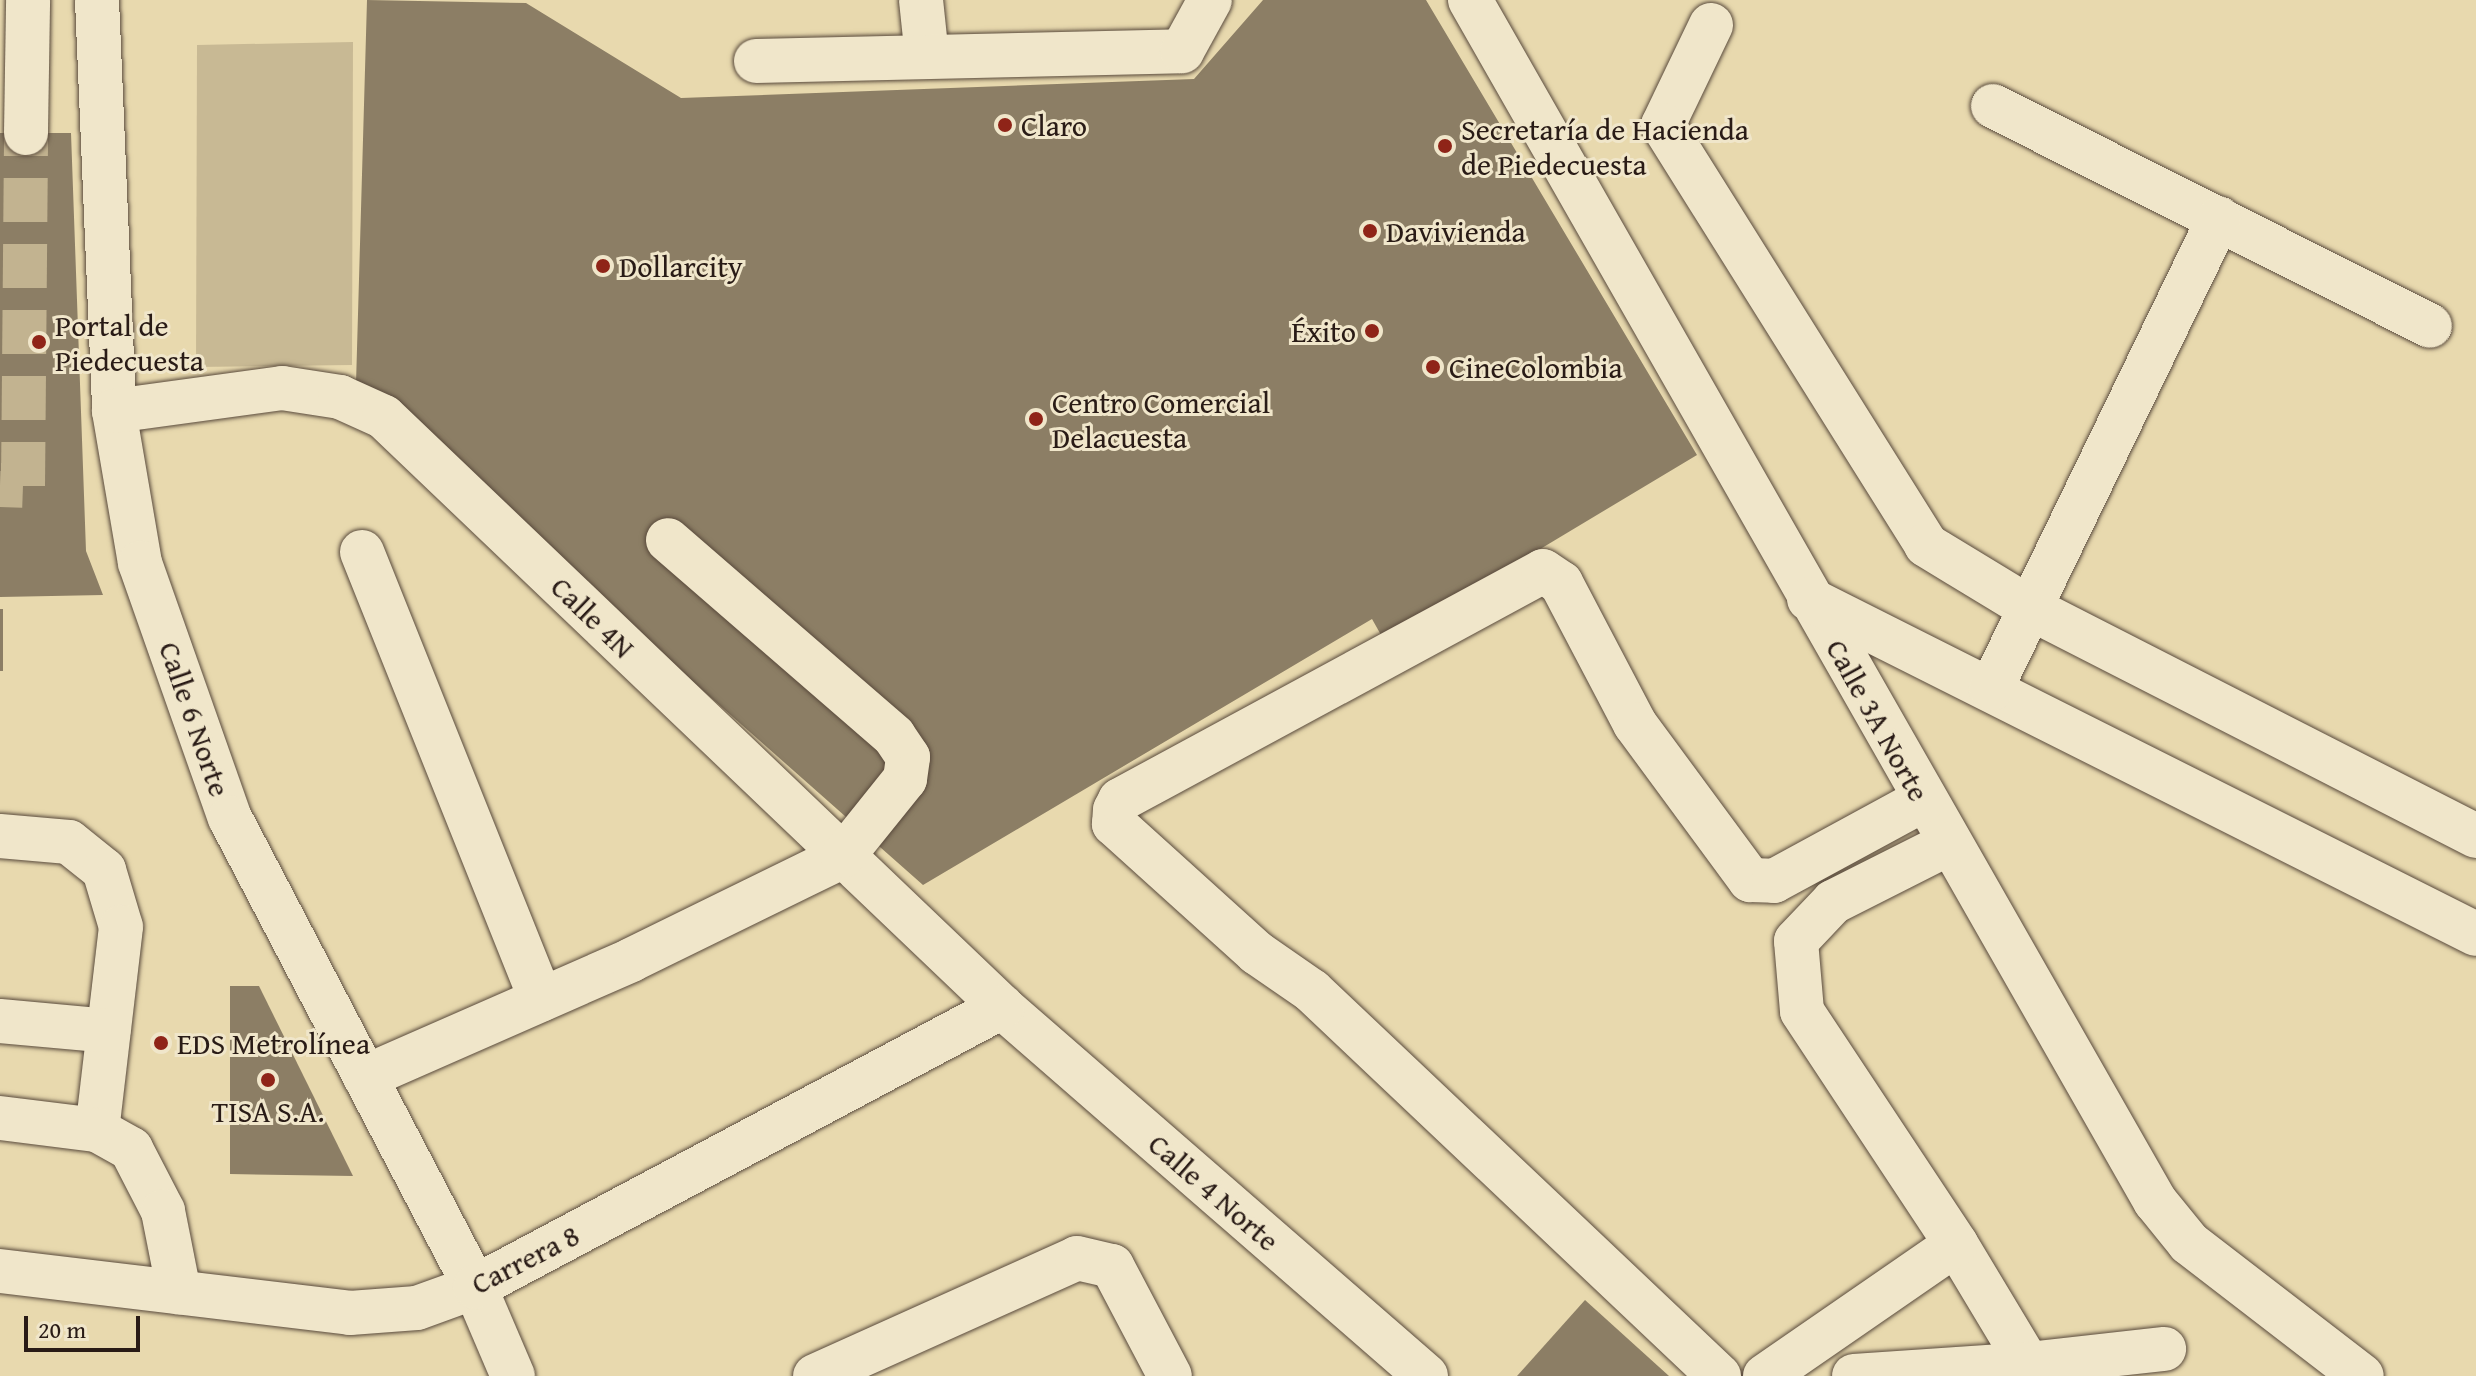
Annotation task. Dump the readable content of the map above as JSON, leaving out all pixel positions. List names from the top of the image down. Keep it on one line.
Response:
{"streets":{"street":["Calle 4N","Calle 6 Norte","Calle 3A Norte","Calle 4 Norte","Carrera 8"]},"crossings":[["Calle 4N","Calle 6 Norte"],["Calle 4N","Calle 4 Norte"],["Calle 4N","Carrera 8"],["Calle 6 Norte","Carrera 8"],["Calle 4 Norte","Carrera 8"]],"places":["Claro","Secretaría de Hacienda de Piedecuesta","Davivienda","Dollarcity","Éxito","Portal de Piedecuesta","CineColombia","Centro Comercial Delacuesta","EDS Metrolínea","TISA S.A."],"scale_bar":"20 m"}
